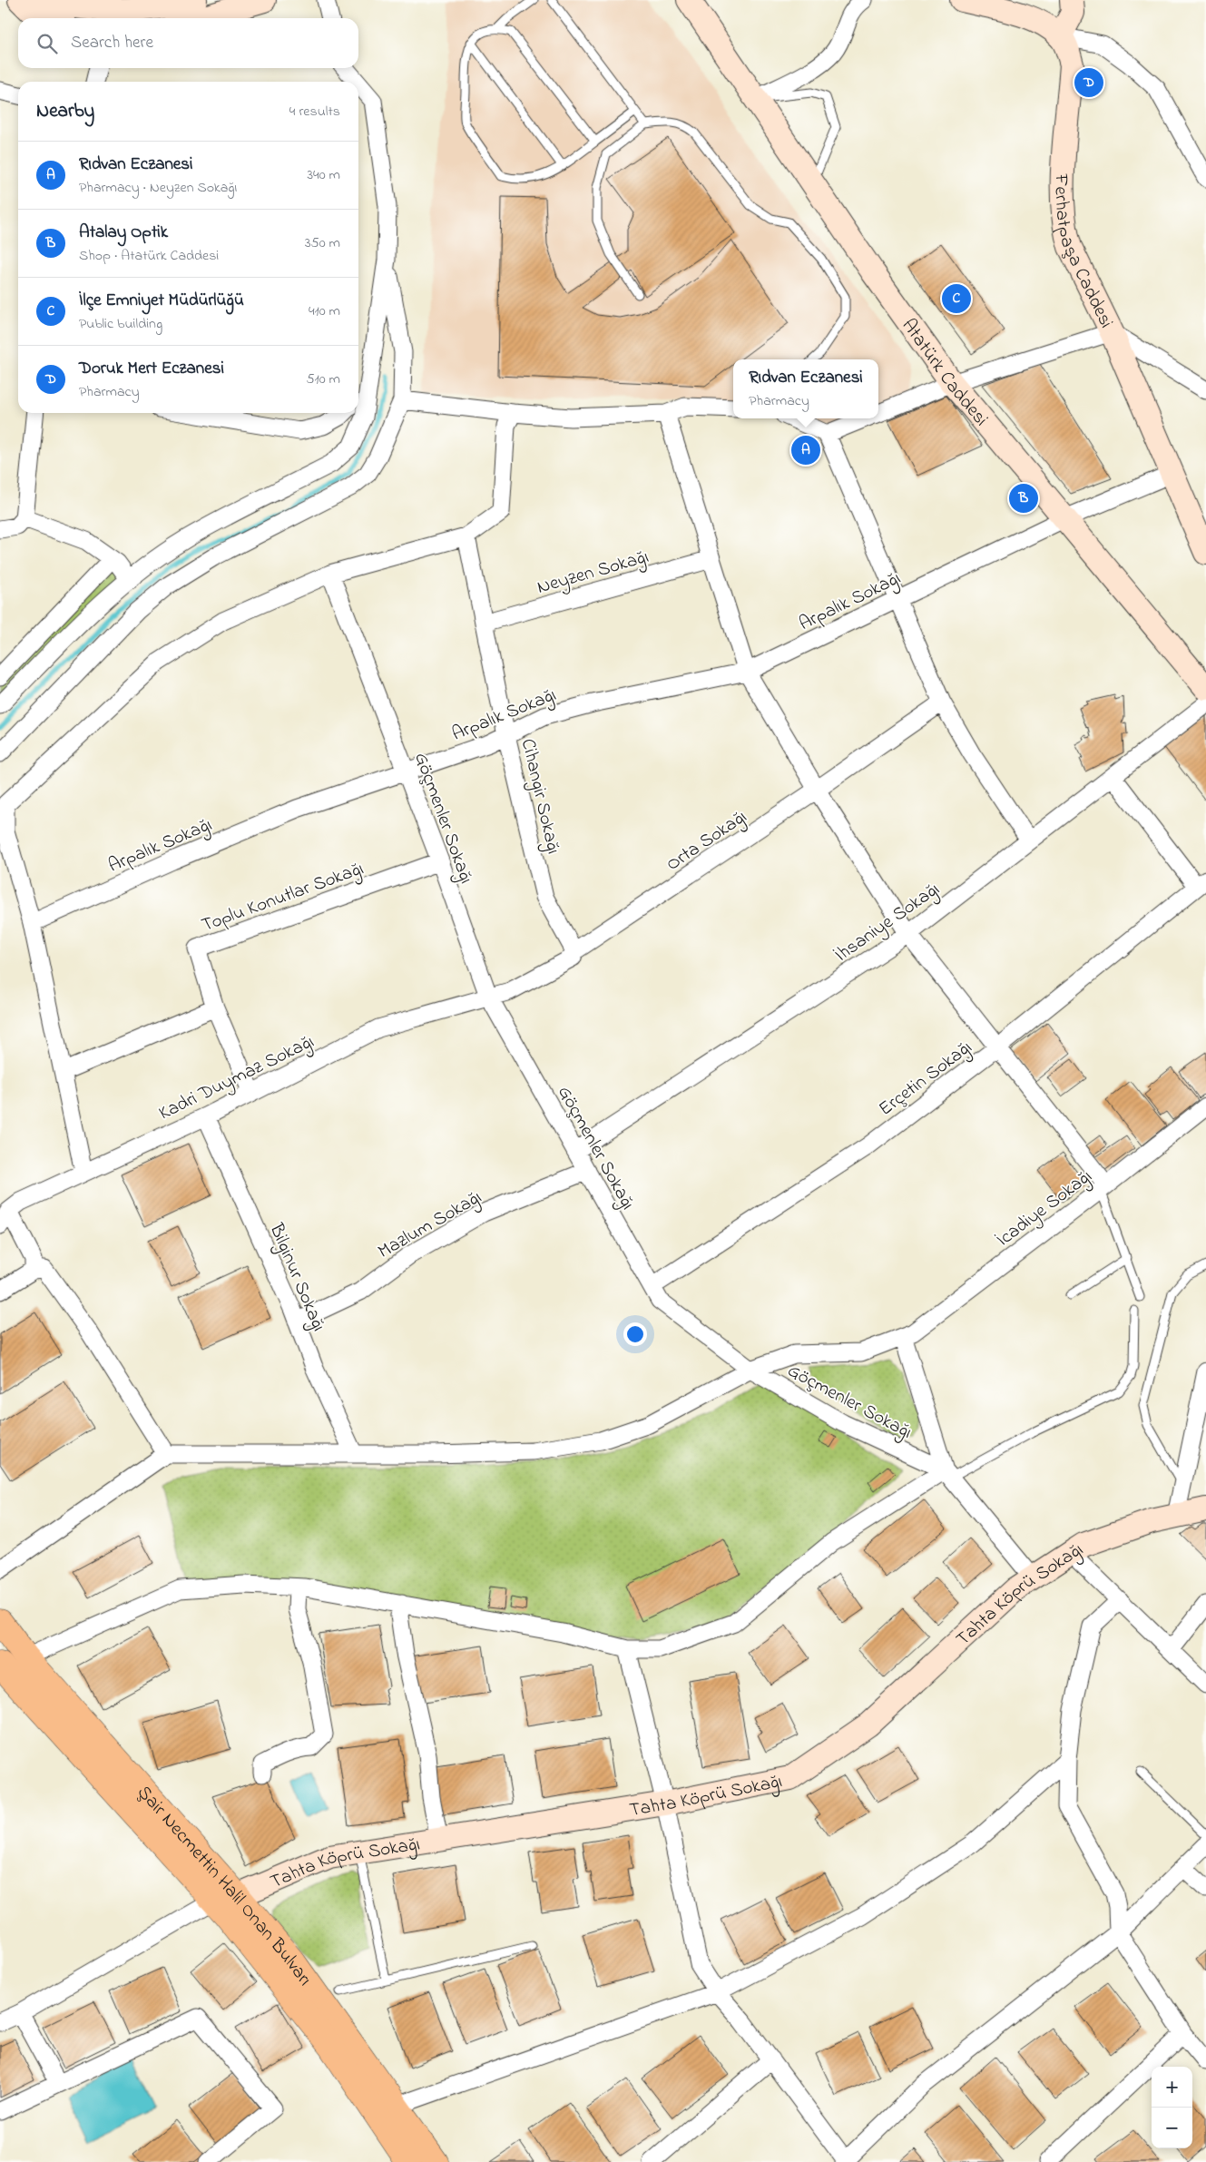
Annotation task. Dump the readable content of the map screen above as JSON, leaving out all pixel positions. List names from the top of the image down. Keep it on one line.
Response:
{"streets":{"main road":["Ferhatpaşa Caddesi","Atatürk Caddesi","Tahta Köprü Sokağı","Şair Necmettin Halil Onan Bulvarı"],"street":["Neyzen Sokağı","Arpalık Sokağı","Cihangir Sokağı","Göçmenler Sokağı","Orta Sokağı","Toplu Konutlar Sokağı","İhsaniye Sokağı","Kadri Duymaz Sokağı","Erçetin Sokağı","İcadiye Sokağı","Mazlum Sokağı","Bilginur Sokağı"]},"crossings":[["Ferhatpaşa Caddesi","Arpalık Sokağı"],["Atatürk Caddesi","Arpalık Sokağı"],["Neyzen Sokağı","Cihangir Sokağı"],["Arpalık Sokağı","Cihangir Sokağı"],["Arpalık Sokağı","Göçmenler Sokağı"],["Cihangir Sokağı","Orta Sokağı"],["Göçmenler Sokağı","Orta Sokağı"],["Göçmenler Sokağı","Toplu Konutlar Sokağı"],["Göçmenler Sokağı","İhsaniye Sokağı"],["Göçmenler Sokağı","Kadri Duymaz Sokağı"],["Göçmenler Sokağı","Erçetin Sokağı"],["Göçmenler Sokağı","İcadiye Sokağı"],["Göçmenler Sokağı","Mazlum Sokağı"],["Göçmenler Sokağı","Tahta Köprü Sokağı"],["Orta Sokağı","Kadri Duymaz Sokağı"],["Toplu Konutlar Sokağı","Kadri Duymaz Sokağı"],["Kadri Duymaz Sokağı","Bilginur Sokağı"],["İcadiye Sokağı","Bilginur Sokağı"],["Mazlum Sokağı","Bilginur Sokağı"],["Tahta Köprü Sokağı","Şair Necmettin Halil Onan Bulvarı"]],"page":{"search":"Search here","pins":["D","C","A","B"],"heading":["Nearby","4 results"],"list":[{"mark":"A","name":"Rıdvan Eczanesi","note":"Pharmacy · Neyzen Sokağı","value":"340 m"},{"mark":"B","name":"Atalay Optik","note":"Shop · Atatürk Caddesi","value":"350 m"},{"mark":"C","name":"İlçe Emniyet Müdürlüğü","note":"Public building","value":"410 m"},{"mark":"D","name":"Doruk Mert Eczanesi","note":"Pharmacy","value":"510 m"}],"popup":["Rıdvan Eczanesi","Pharmacy"],"map_buttons":["+","−"]}}
